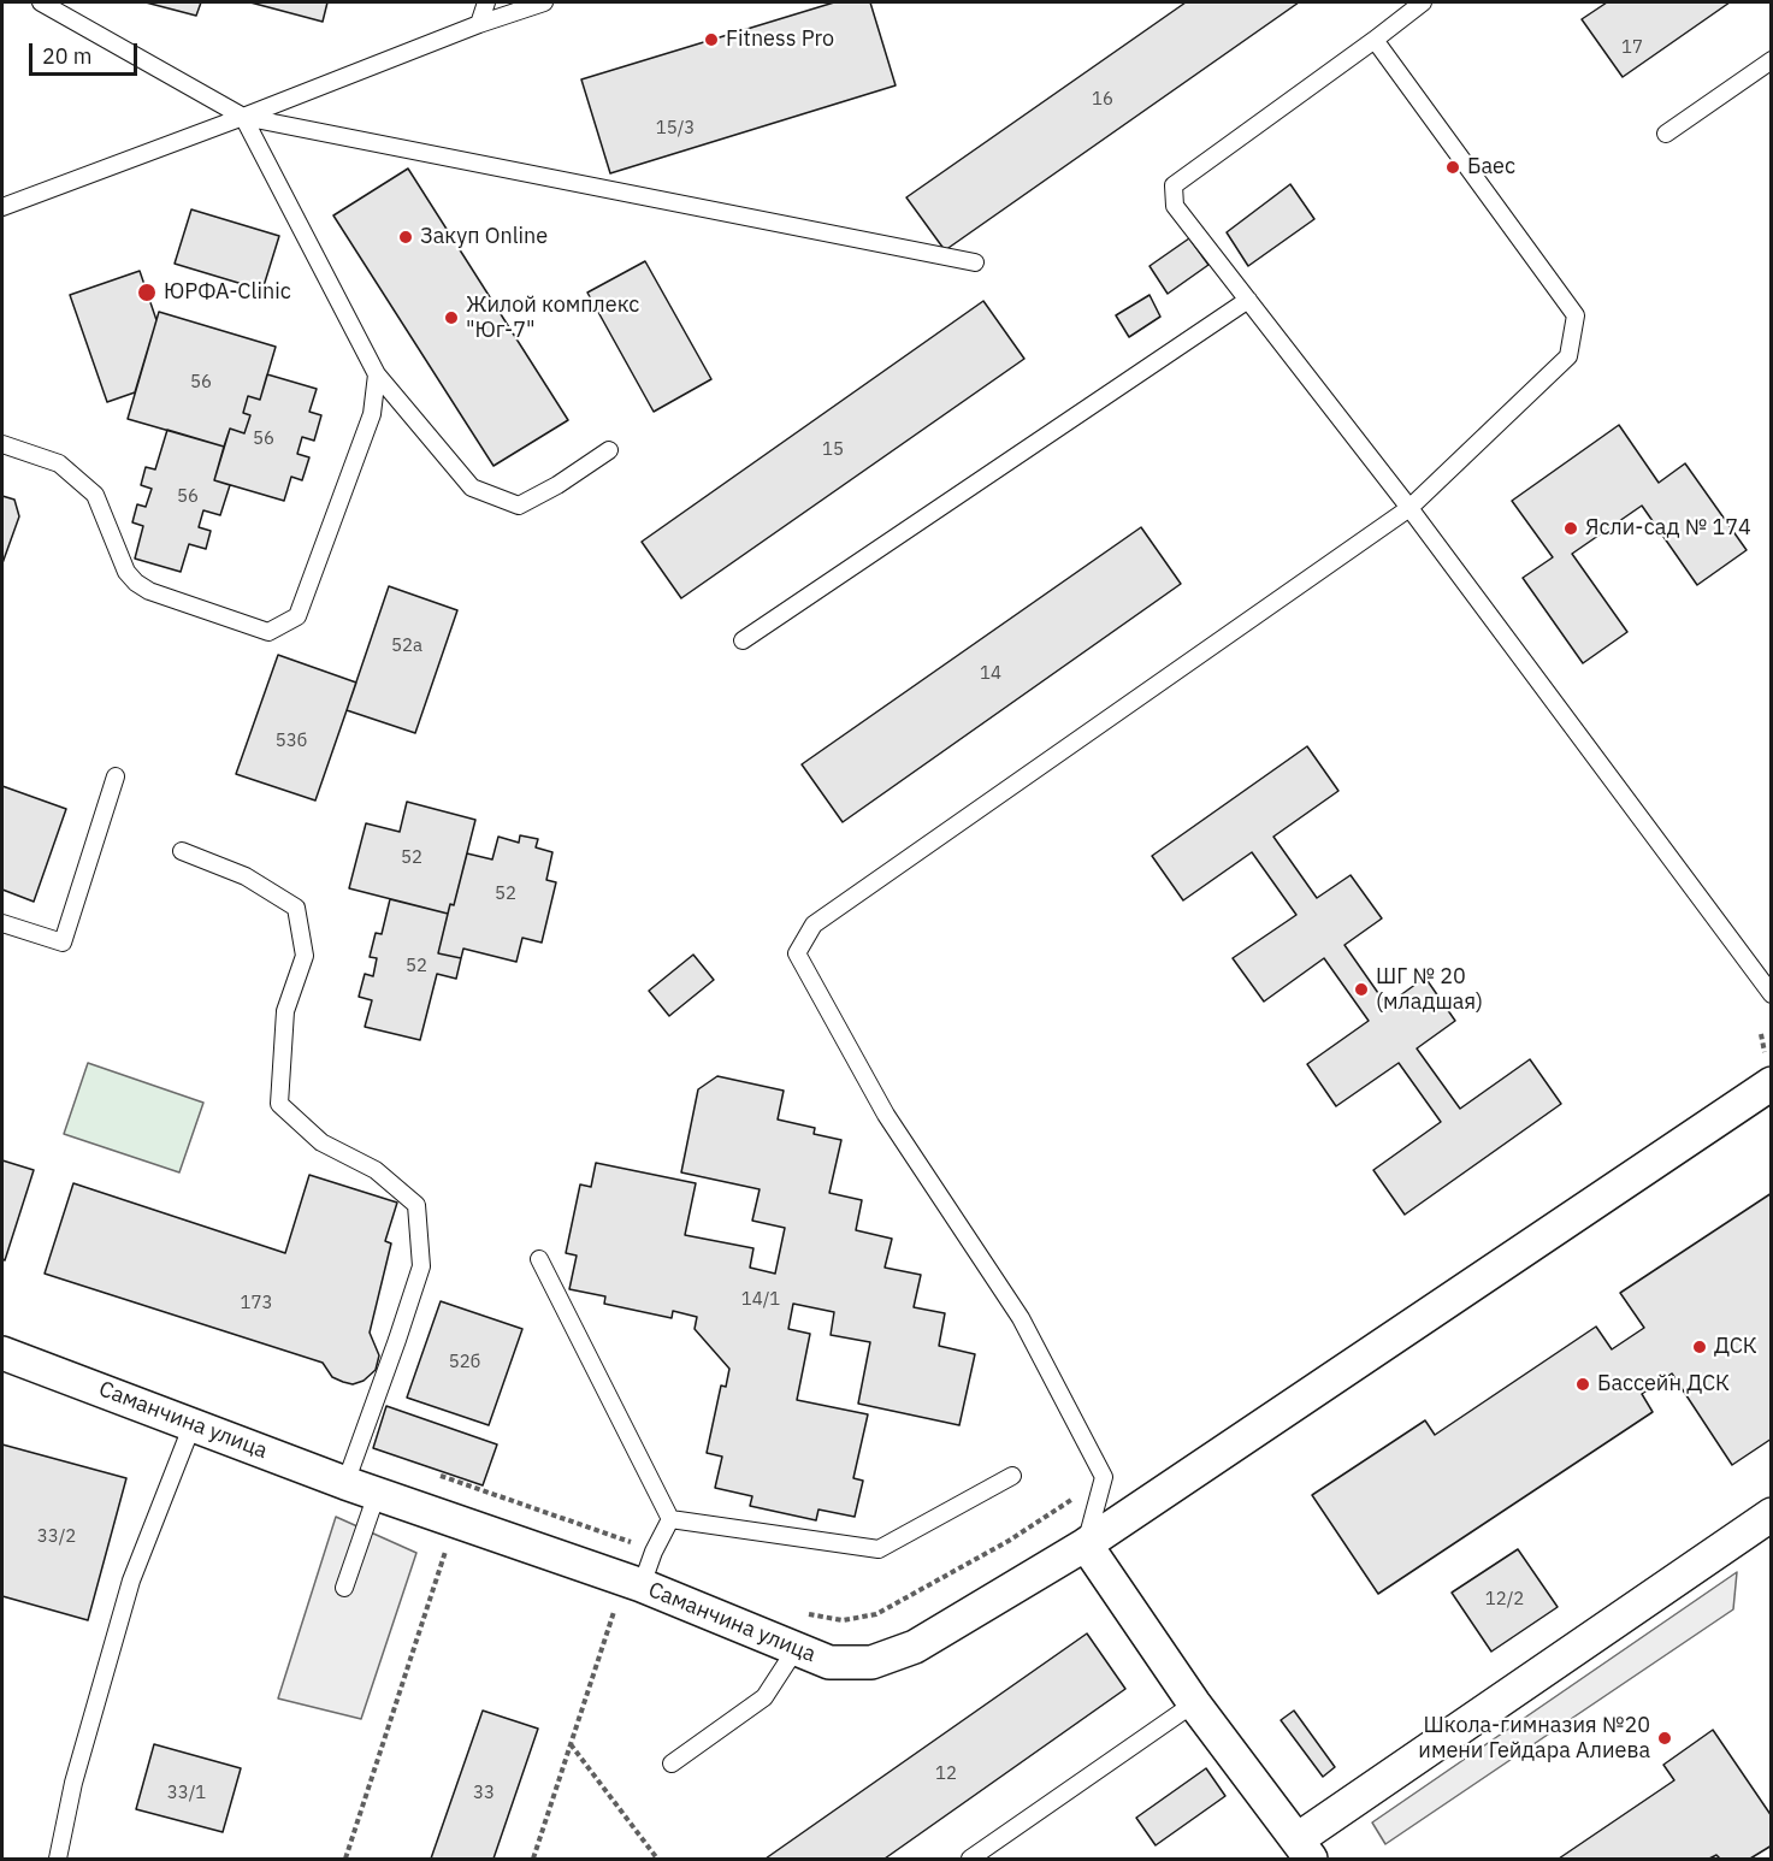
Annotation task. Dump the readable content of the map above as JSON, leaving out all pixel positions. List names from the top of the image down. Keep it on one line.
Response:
{"streets":{"street":["Саманчина улица"]},"places":["Fitness Pro","Баес","Закуп Online","ЮРФА-Clinic","Жилой комплекс \"Юг-7\"","Ясли-сад № 174","ШГ № 20 (младшая)","ДСК","Бассейн ДСК","Школа-гимназия №20 имени Гейдара Алиева"],"house_numbers":["17","16","15/3","56","56","15","56","52а","14","53б","52","52","52","14/1","173","52б","33/2","12/2","12","33/1","33"],"scale_bar":"20 m"}
